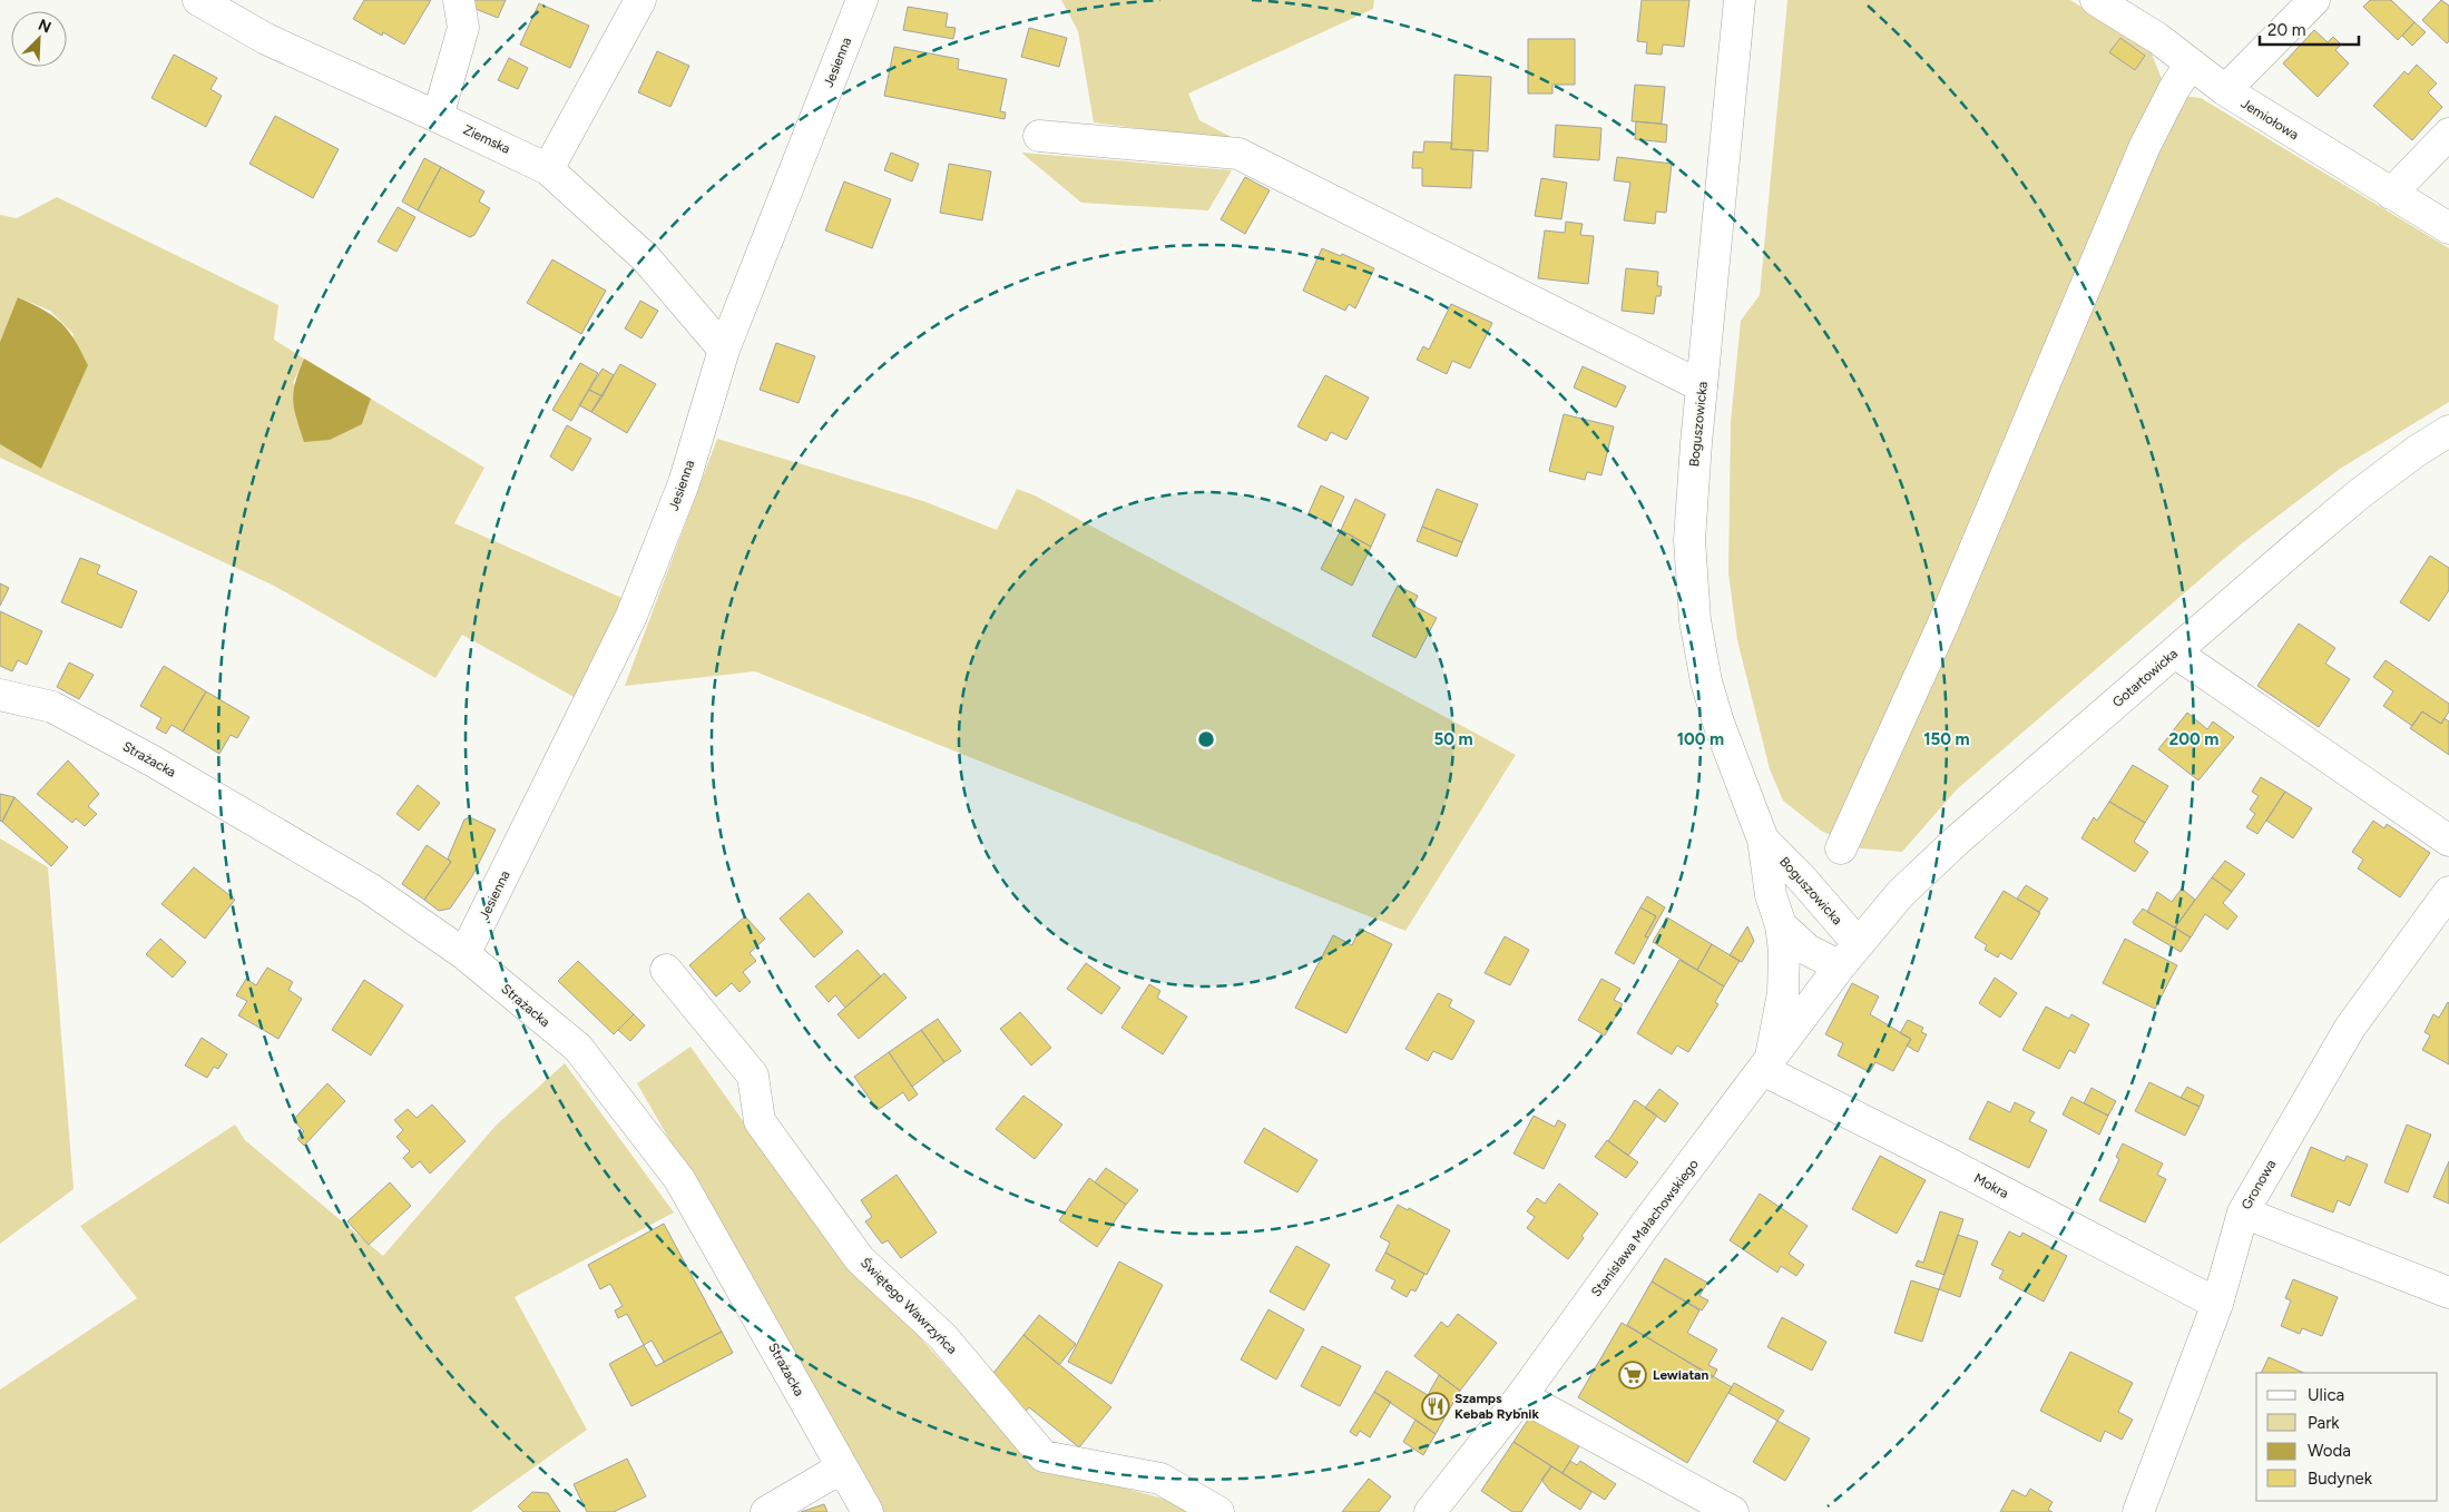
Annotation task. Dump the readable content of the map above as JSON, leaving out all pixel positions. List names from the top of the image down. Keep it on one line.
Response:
{"streets":{"street":["Jesienna","Jemiołowa","Ziemska","Boguszowicka","Gotartowicka","Strażacka","Gronowa","Mokra","Stanisława Małachowskiego","Świętego Wawrzyńca"]},"crossings":[["Jesienna","Ziemska"],["Jesienna","Strażacka"],["Boguszowicka","Gotartowicka"],["Boguszowicka","Mokra"],["Boguszowicka","Stanisława Małachowskiego"],["Gotartowicka","Stanisława Małachowskiego"],["Gronowa","Mokra"],["Mokra","Stanisława Małachowskiego"]],"places":{"supermarket":["Lewiatan"],"restaurant":["Szamps Kebab Rybnik"]},"legend":["Ulica","Park","Woda","Budynek"],"scale_bar":"20 m","north":"top right","rings":["50 m","100 m","150 m","200 m"]}
